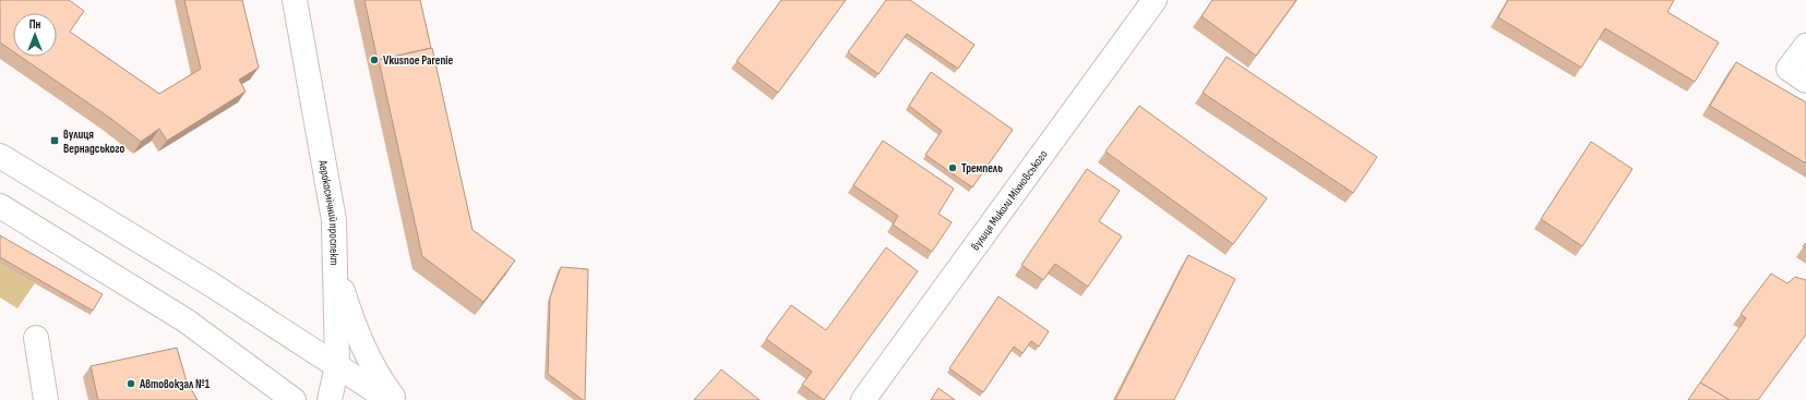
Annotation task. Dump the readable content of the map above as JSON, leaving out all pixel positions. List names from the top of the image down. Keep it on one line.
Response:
{"streets":{"main road":["вулиця Миколи Міхновського","Аерокосмічний проспект"]},"places":{"other":["Vkusnoe Parenie","Тремпель","Автовокзал №1"],"transit":["вулиця Вернадського"]},"north":"top"}
